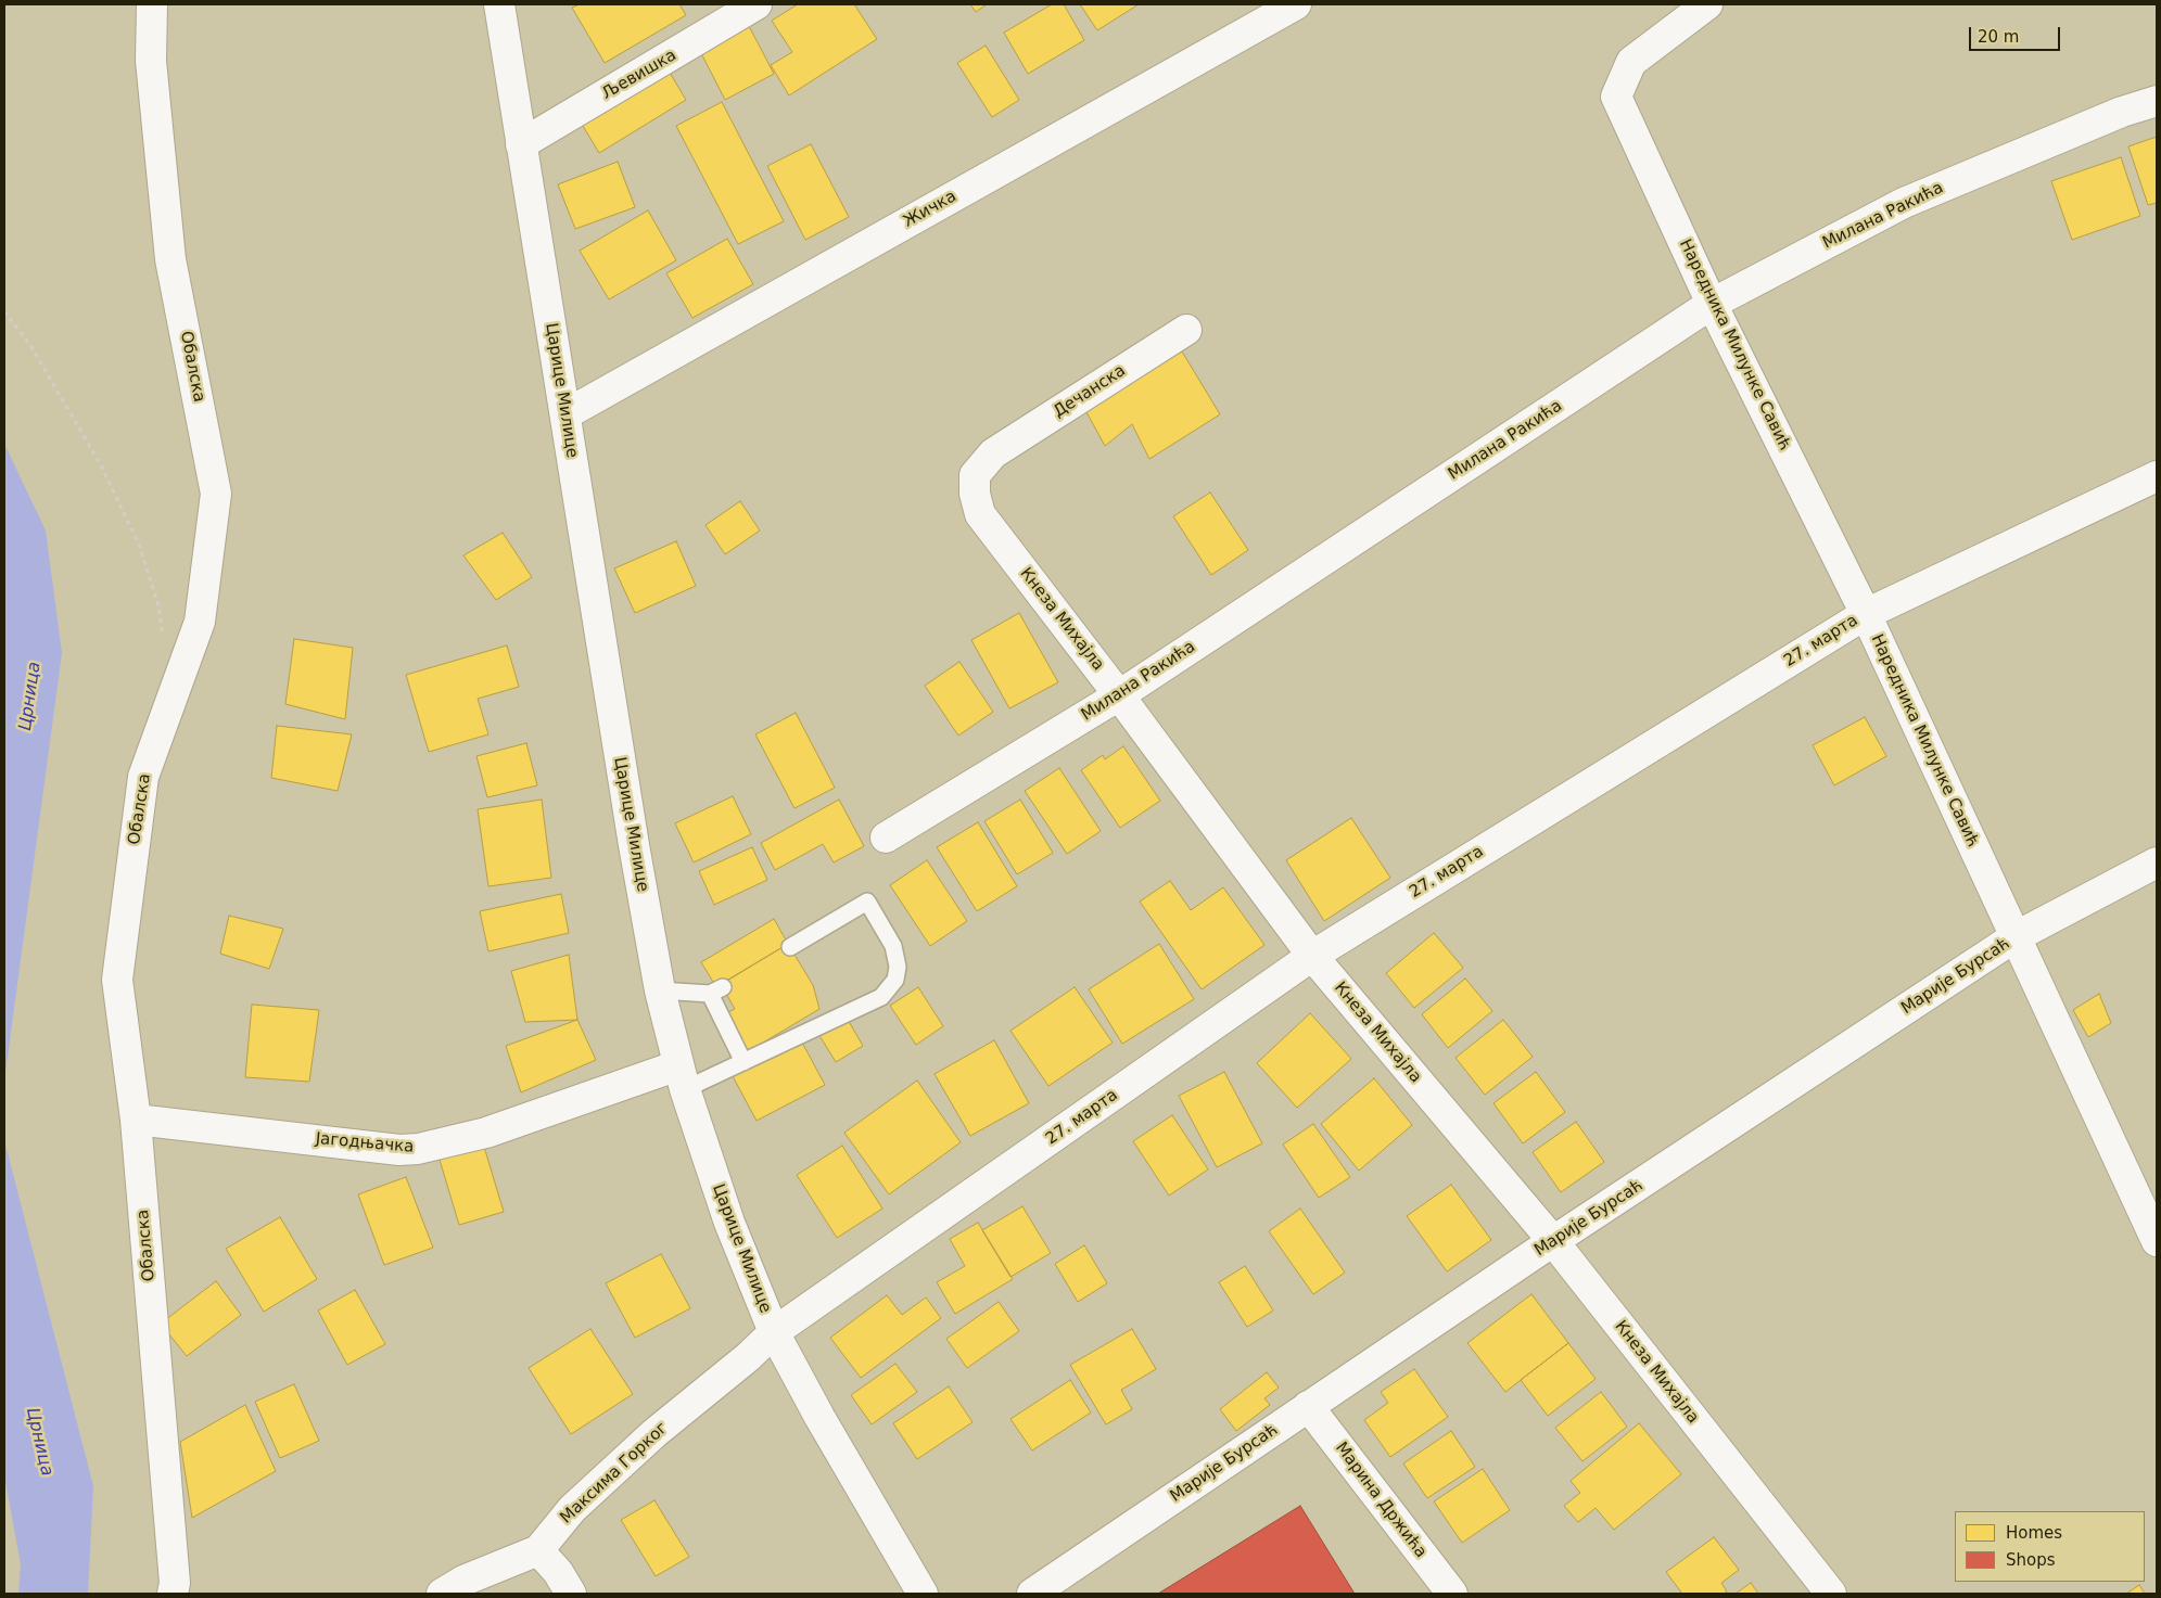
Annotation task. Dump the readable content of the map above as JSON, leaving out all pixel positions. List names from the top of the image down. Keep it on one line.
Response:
{"streets":{"street":["Љевишка","Жичка","Милана Ракића","Наредника Милунке Савић","Обалска","Царице Милице","Дечанска","Кнеза Михајла","27. марта","Марије Бурсаћ","Јагодњачка","Максима Горког","Марина Држића"]},"crossings":[["Љевишка","Царице Милице"],["Жичка","Царице Милице"],["Милана Ракића","Наредника Милунке Савић"],["Милана Ракића","Кнеза Михајла"],["Наредника Милунке Савић","27. марта"],["Наредника Милунке Савић","Марије Бурсаћ"],["Обалска","Јагодњачка"],["Царице Милице","27. марта"],["Царице Милице","Јагодњачка"],["Царице Милице","Максима Горког"],["Дечанска","Кнеза Михајла"],["Кнеза Михајла","27. марта"],["Кнеза Михајла","Марије Бурсаћ"],["27. марта","Максима Горког"],["Марије Бурсаћ","Марина Држића"]],"water":["Црница"],"legend":["Homes","Shops"],"scale_bar":"20 m"}
